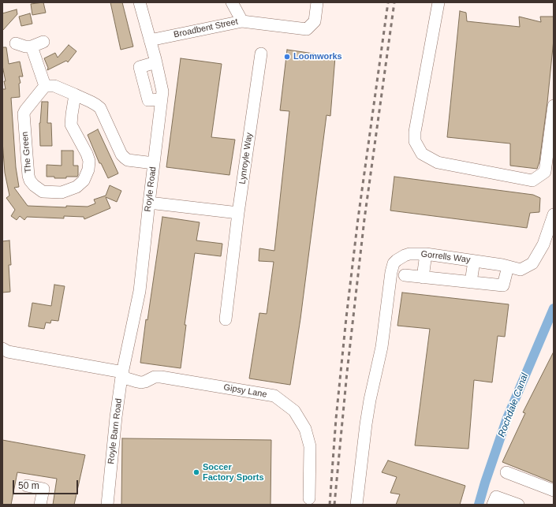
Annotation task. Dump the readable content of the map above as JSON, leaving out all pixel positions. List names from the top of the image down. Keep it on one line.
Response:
{"streets":{"street":["Broadbent Street","The Green","Lynroyle Way","Royle Road","Gorrells Way","Gipsy Lane","Royle Barn Road"]},"crossings":[["Broadbent Street","Royle Road"],["Royle Road","Gipsy Lane"],["Royle Road","Royle Barn Road"],["Gipsy Lane","Royle Barn Road"]],"water":["Rochdale Canal"],"places":["Loomworks","Soccer Factory Sports"],"scale_bar":"50 m"}
